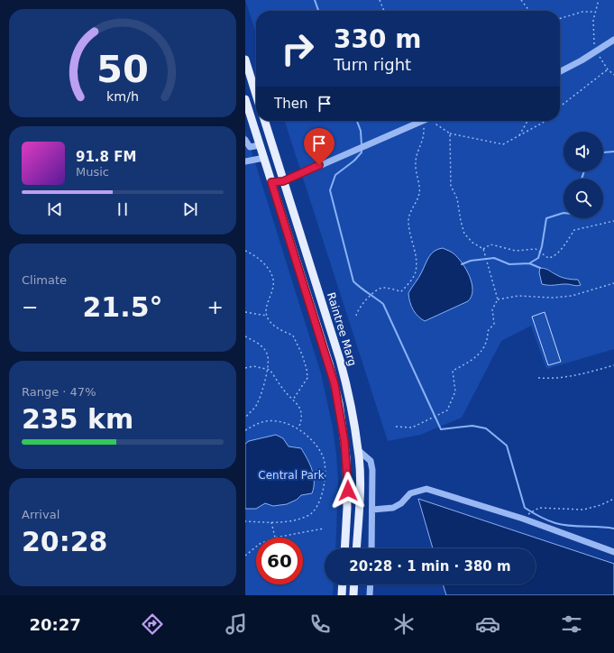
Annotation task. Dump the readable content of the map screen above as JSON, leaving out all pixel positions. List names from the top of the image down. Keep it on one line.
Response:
{"streets":{"main road":["Raintree Marg"]},"parks":["Central Park"],"page":{"turn":["330 m","Turn right"],"then":"Then","song":["91.8 FM","Music"],"tile":["Climate",["Range · 47%","235 km"],["Arrival","20:28"]],"heat":["−","21.5°","+"],"limit":"60","trip":"20:28 · 1 min · 380 m","tabs":"20:27","gauge":["50","km/h"]}}
